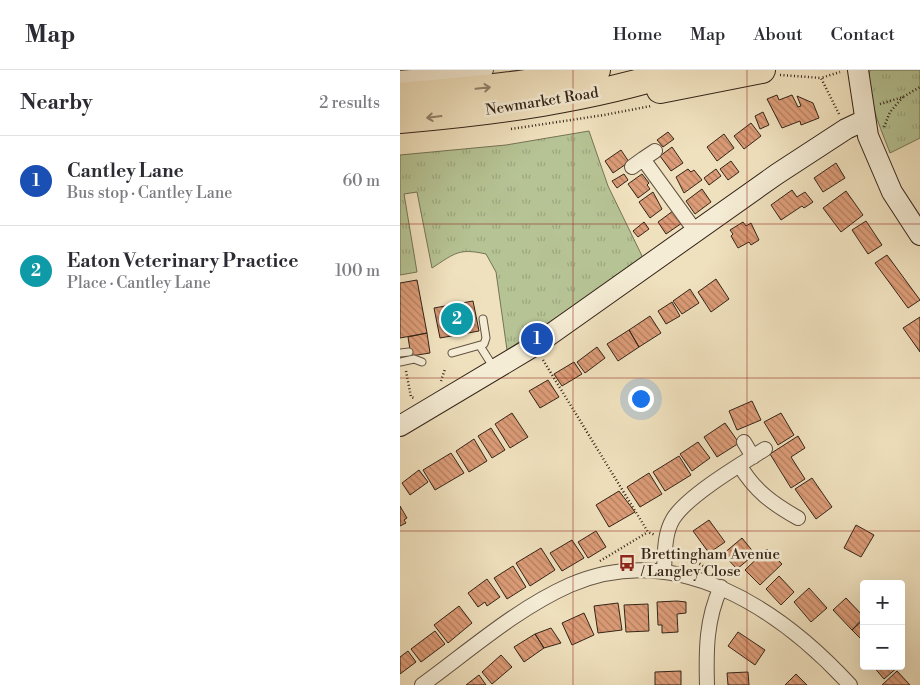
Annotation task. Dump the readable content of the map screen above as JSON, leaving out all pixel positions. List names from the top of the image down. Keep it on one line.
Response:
{"streets":{"highway":["Newmarket Road"]},"places":{"bus stop":["Brettingham Avenue / Langley Close"]},"page":{"header":"Map","nav":["Home","Map","About","Contact"],"heading":["Nearby","2 results"],"list":[{"mark":"1","name":"Cantley Lane","note":"Bus stop · Cantley Lane","value":"60 m"},{"mark":"2","name":"Eaton Veterinary Practice","note":"Place · Cantley Lane","value":"100 m"}],"pins":["2","1"],"map_buttons":["+","−"]}}
